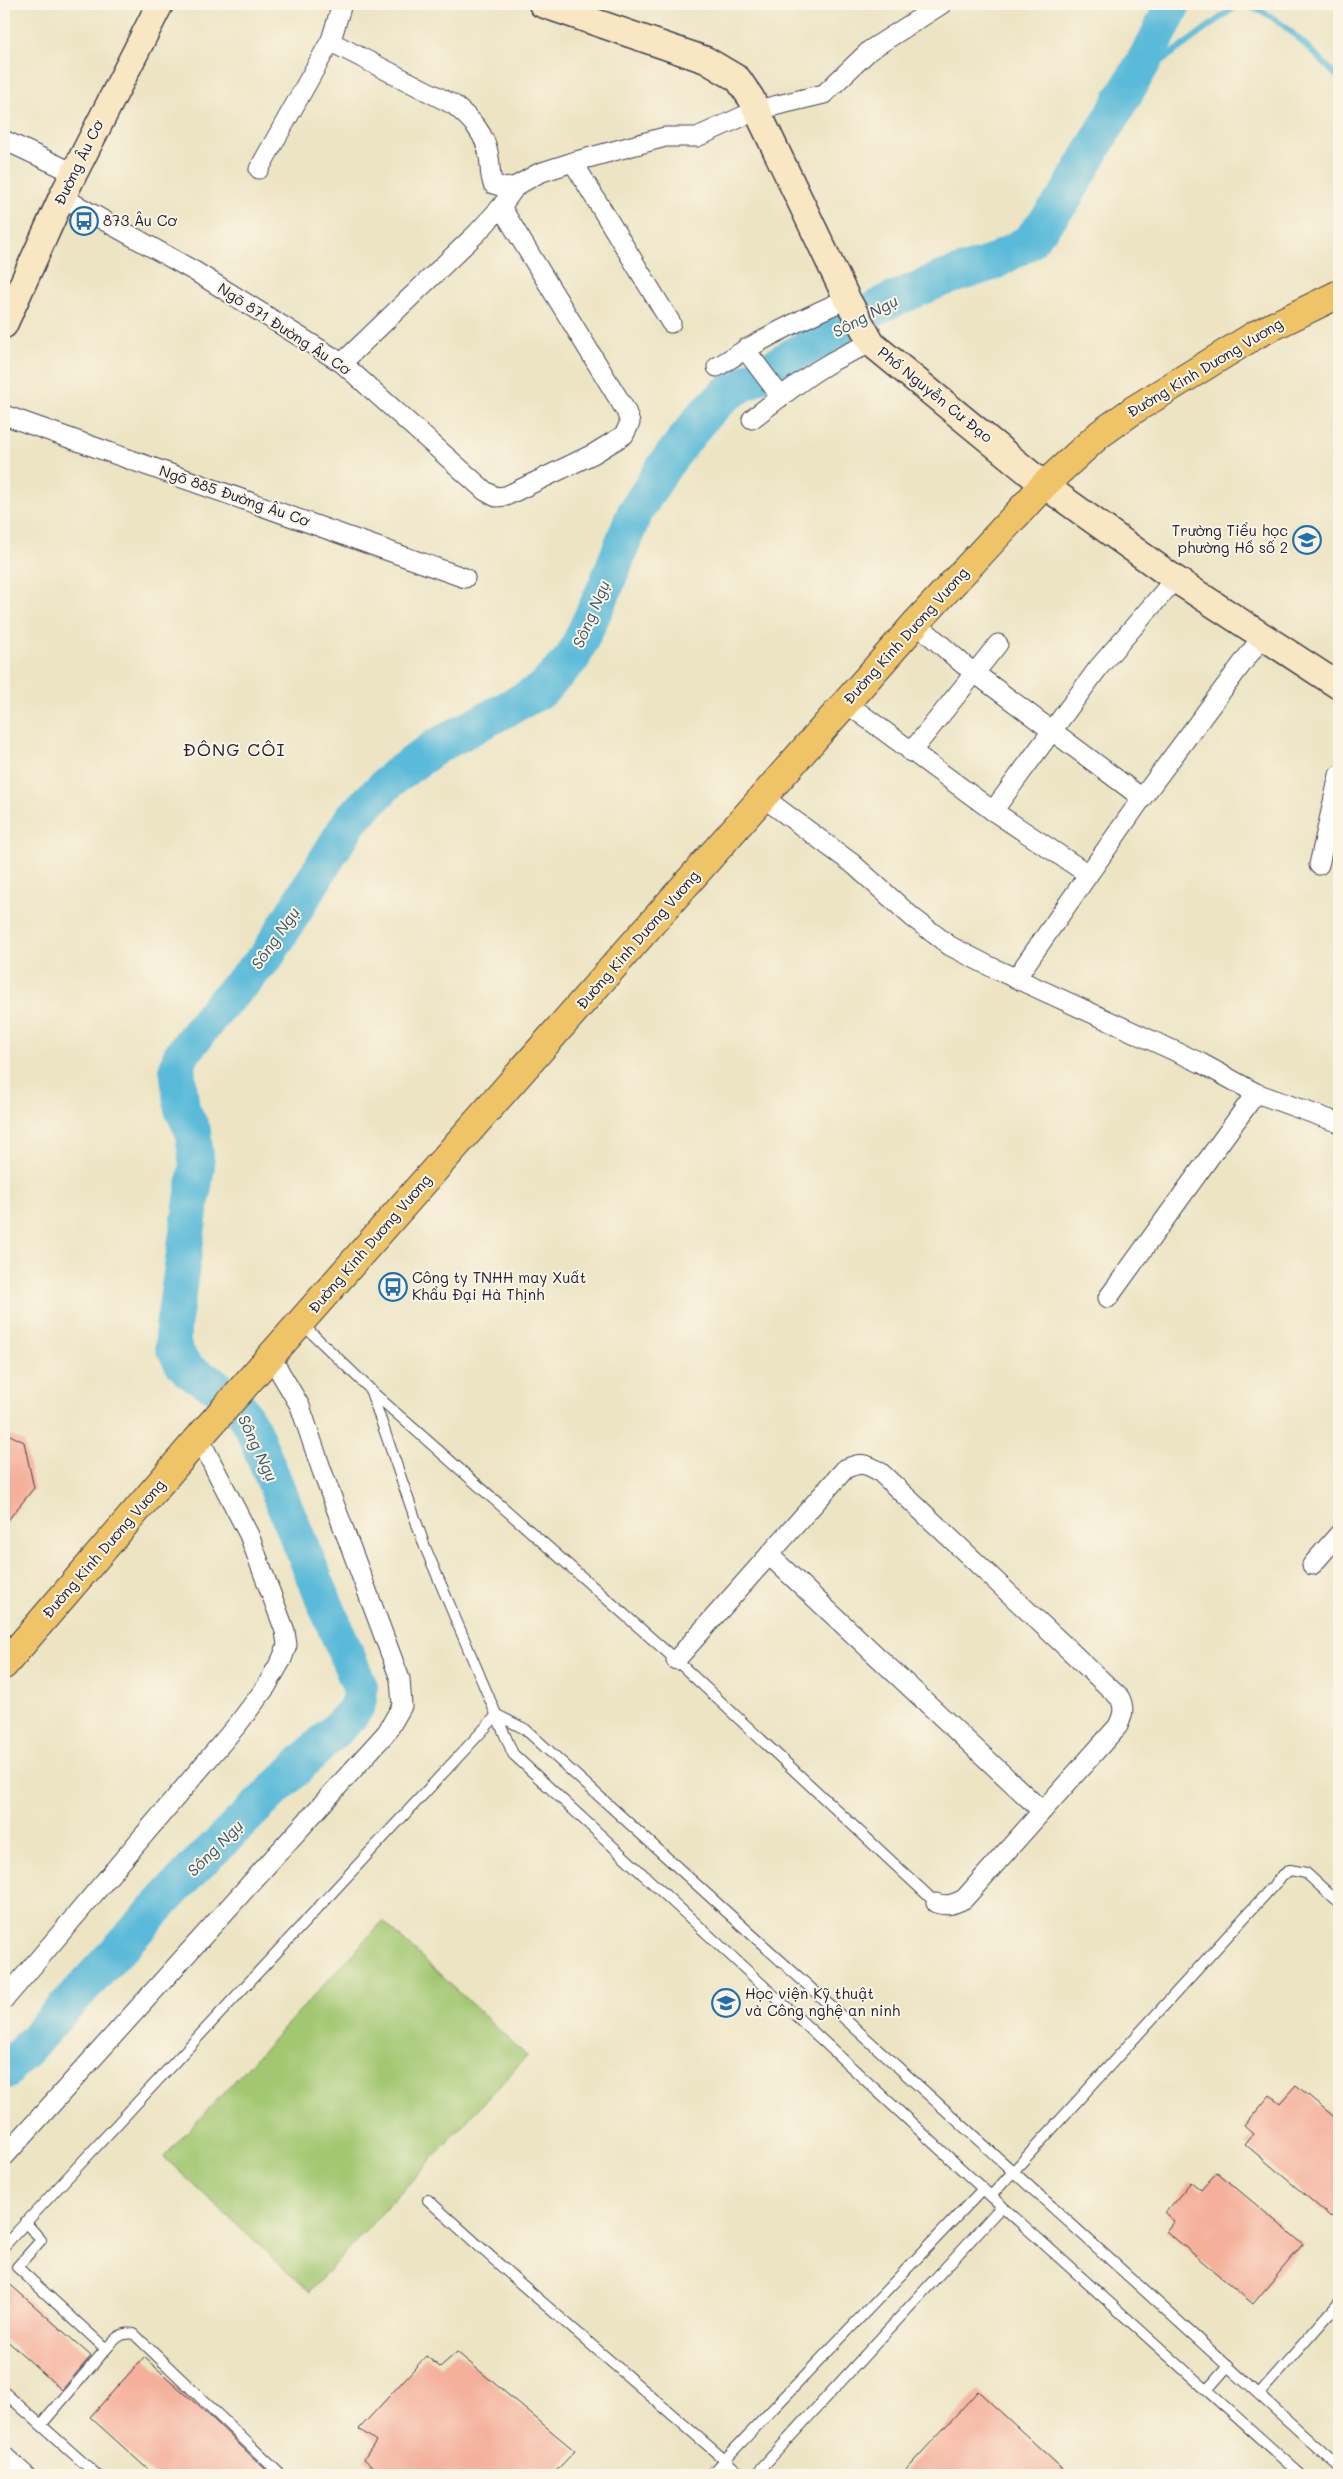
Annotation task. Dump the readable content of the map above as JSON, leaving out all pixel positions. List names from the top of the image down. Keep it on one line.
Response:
{"streets":{"highway":["Đường Kinh Dương Vương"],"street":["Đường Âu Cơ","Ngõ 871 Đường Âu Cơ","Phố Nguyễn Cư Đạo","Ngõ 885 Đường Âu Cơ"]},"crossings":[["Đường Âu Cơ","Ngõ 871 Đường Âu Cơ"],["Đường Kinh Dương Vương","Phố Nguyễn Cư Đạo"]],"districts":["ĐÔNG CÔI"],"water":["Sông Ngụ"],"places":{"bus stop":["873 Âu Cơ","Công ty TNHH may Xuất Khẩu Đại Hà Thịnh"],"school or university":["Trường Tiểu học phường Hồ số 2","Học viện Kỹ thuật và Công nghệ an ninh"]}}
